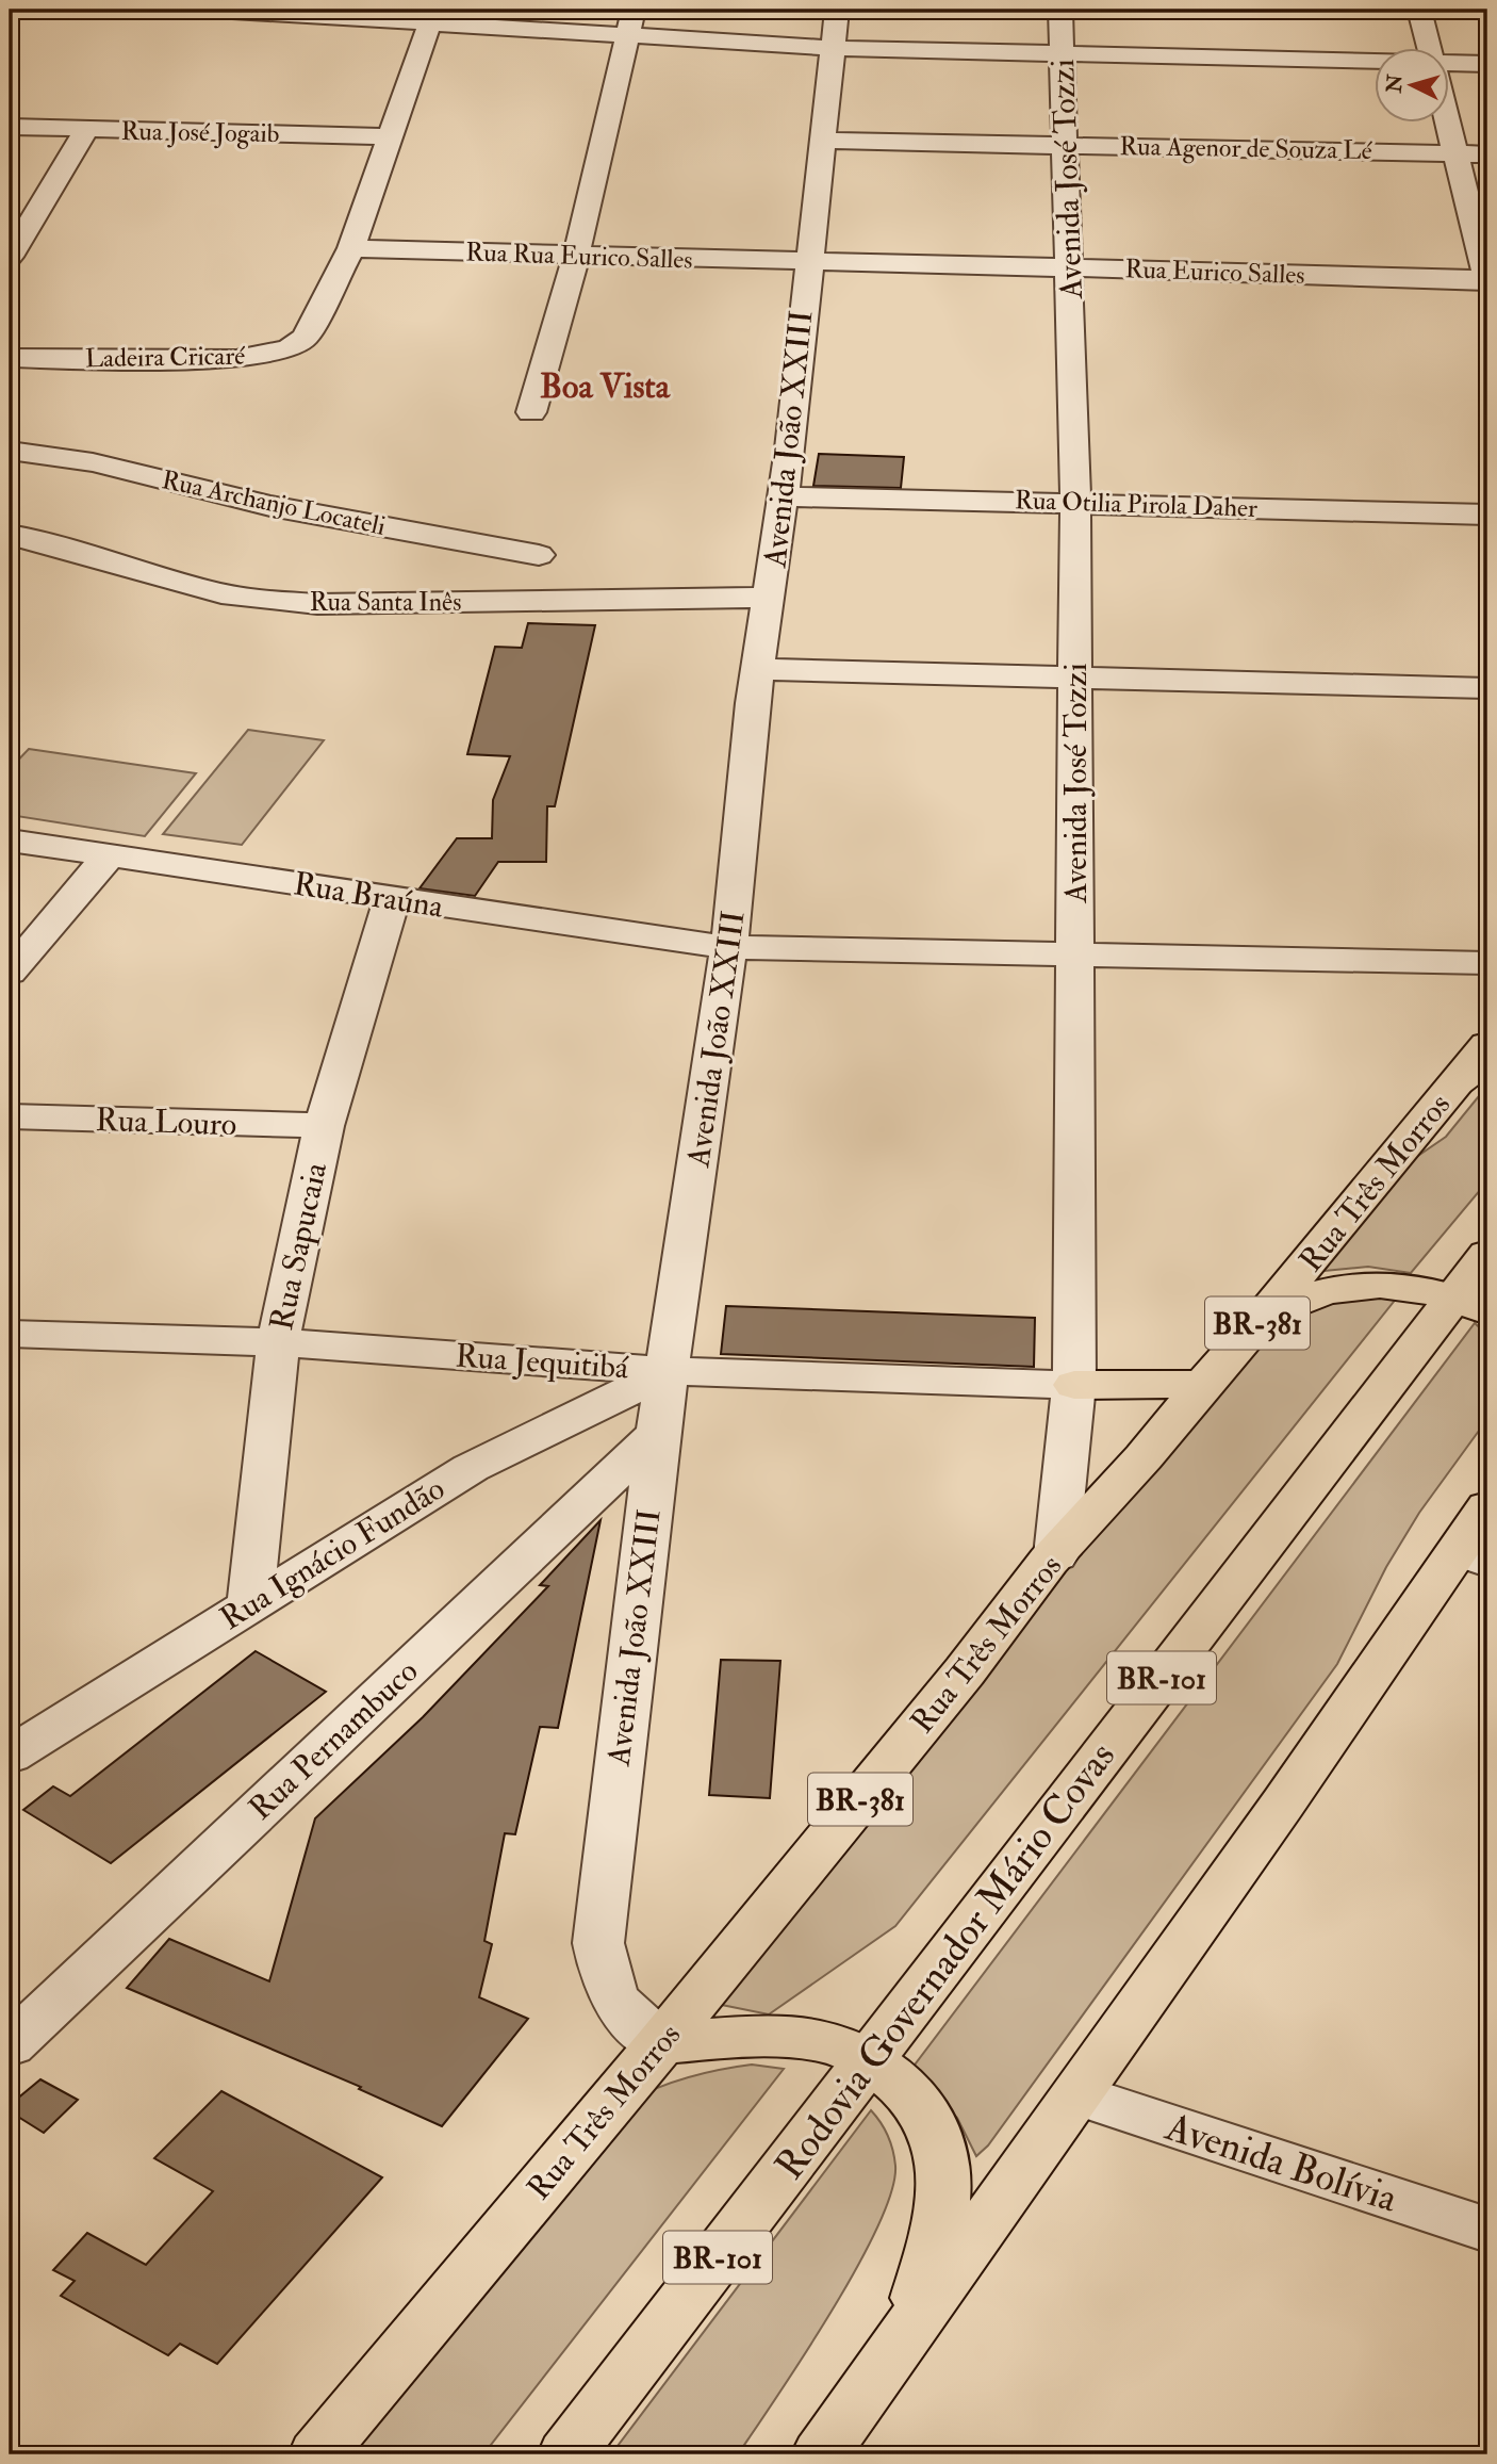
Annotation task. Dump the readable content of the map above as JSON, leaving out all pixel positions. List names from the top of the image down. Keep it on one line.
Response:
{"streets":{"main road":["Rua Três Morros","BR-381","BR-101","Rodovia Governador Mário Covas"],"street":["Rua José Jogaib","Rua Agenor de Souza Lé","Avenida José Tozzi","Rua Rua Eurico Salles","Rua Eurico Salles","Ladeira Cricaré","Avenida João XXIII","Rua Archanjo Locateli","Rua Otilia Pirola Daher","Rua Santa Inês","Rua Braúna","Rua Louro","Rua Sapucaia","Rua Jequitibá","Rua Ignácio Fundão","Rua Pernambuco","Avenida Bolívia"]},"crossings":[["Rua José Jogaib","Ladeira Cricaré"],["Rua Agenor de Souza Lé","Avenida José Tozzi"],["Rua Agenor de Souza Lé","Avenida João XXIII"],["Avenida José Tozzi","Rua Eurico Salles"],["Avenida José Tozzi","Rua Otilia Pirola Daher"],["Avenida José Tozzi","Rua Braúna"],["Avenida José Tozzi","Rua Três Morros"],["Avenida José Tozzi","Rua Jequitibá"],["Rua Rua Eurico Salles","Rua Eurico Salles"],["Rua Rua Eurico Salles","Ladeira Cricaré"],["Rua Rua Eurico Salles","Avenida João XXIII"],["Rua Eurico Salles","Avenida João XXIII"],["Avenida João XXIII","Rua Otilia Pirola Daher"],["Avenida João XXIII","Rua Santa Inês"],["Avenida João XXIII","Rua Braúna"],["Avenida João XXIII","Rua Três Morros"],["Avenida João XXIII","Rua Jequitibá"],["Avenida João XXIII","Rua Ignácio Fundão"],["Avenida João XXIII","Rua Pernambuco"],["Rua Braúna","Rua Sapucaia"],["Rua Louro","Rua Sapucaia"],["Rua Sapucaia","Rua Jequitibá"],["Rua Sapucaia","Rua Ignácio Fundão"],["Rua Jequitibá","Rua Ignácio Fundão"]],"districts":["Boa Vista"],"north":"left"}
